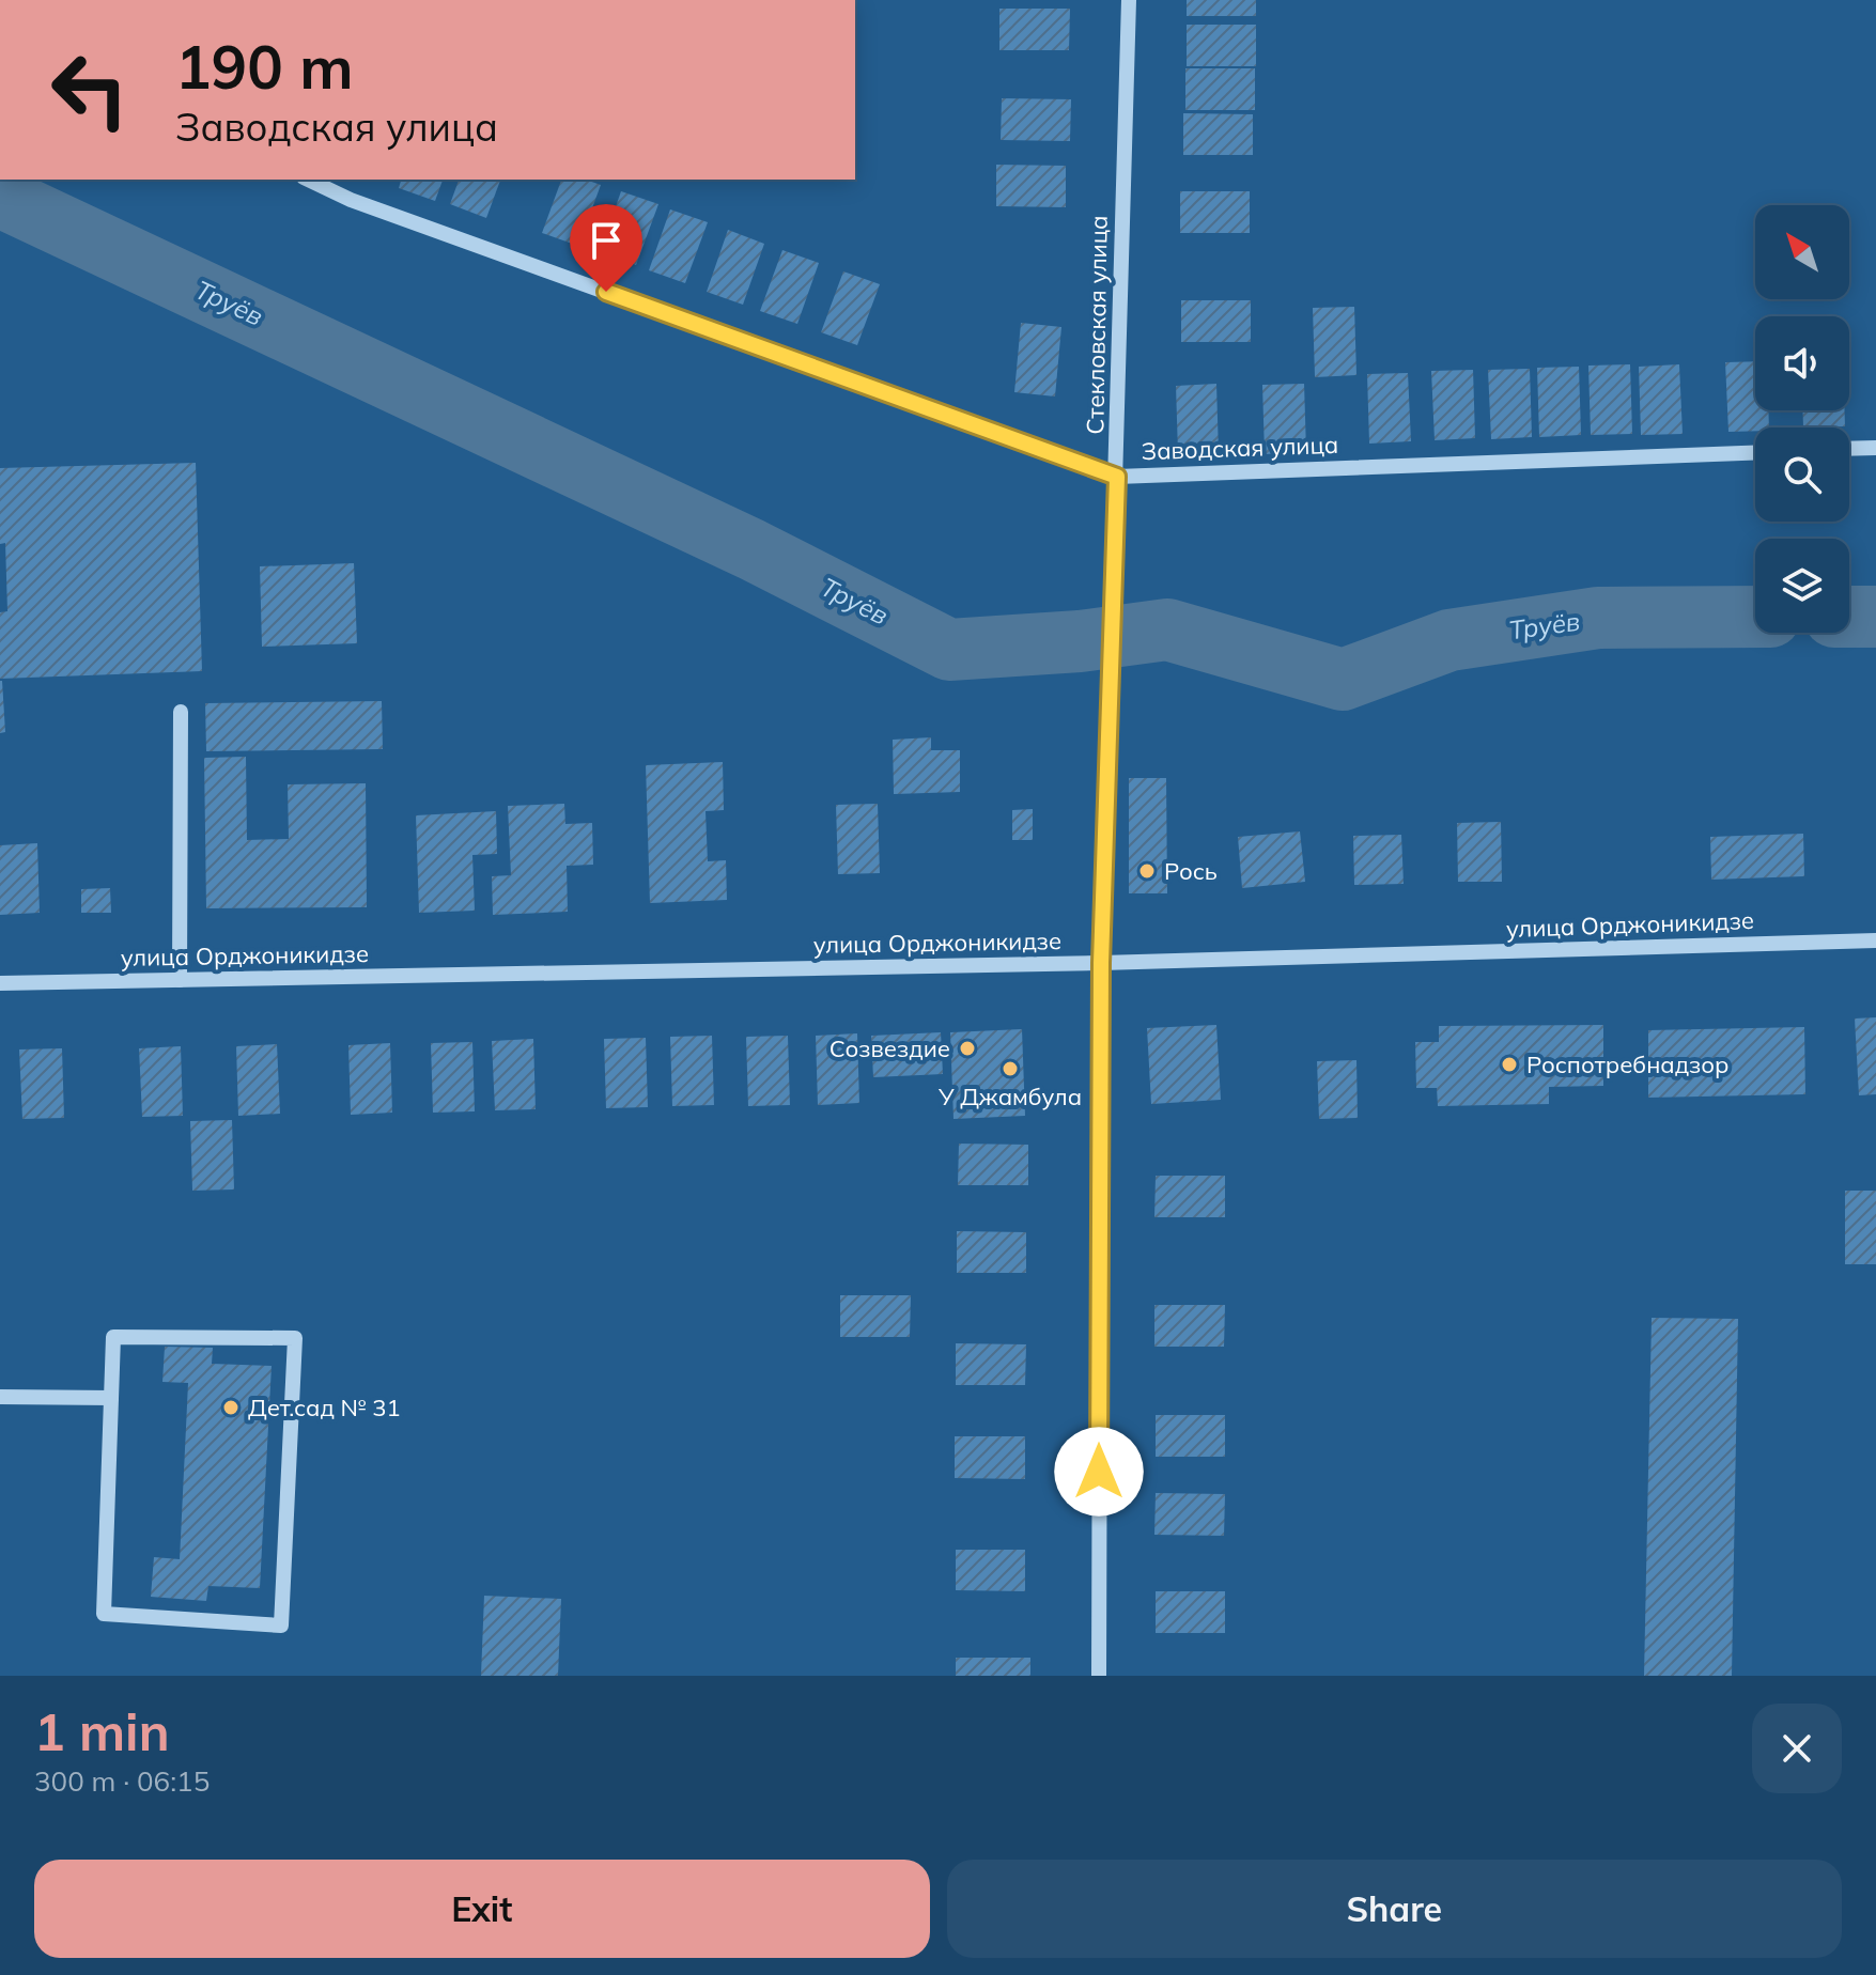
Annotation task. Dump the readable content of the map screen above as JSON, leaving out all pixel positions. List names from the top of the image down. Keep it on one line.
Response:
{"streets":{"street":["Стекловская улица","Заводская улица","улица Орджоникидзе"]},"crossings":[["Стекловская улица","Заводская улица"],["Стекловская улица","улица Орджоникидзе"]],"water":["Труёв"],"places":["Рось","Созвездие","Роспотребнадзор","У Джамбула","Дет.сад № 31"],"north":"top left","page":{"turn":["190 m","Заводская улица"],"heading":["1 min","300 m · 06:15"],"buttons":["Exit","Share"]}}
